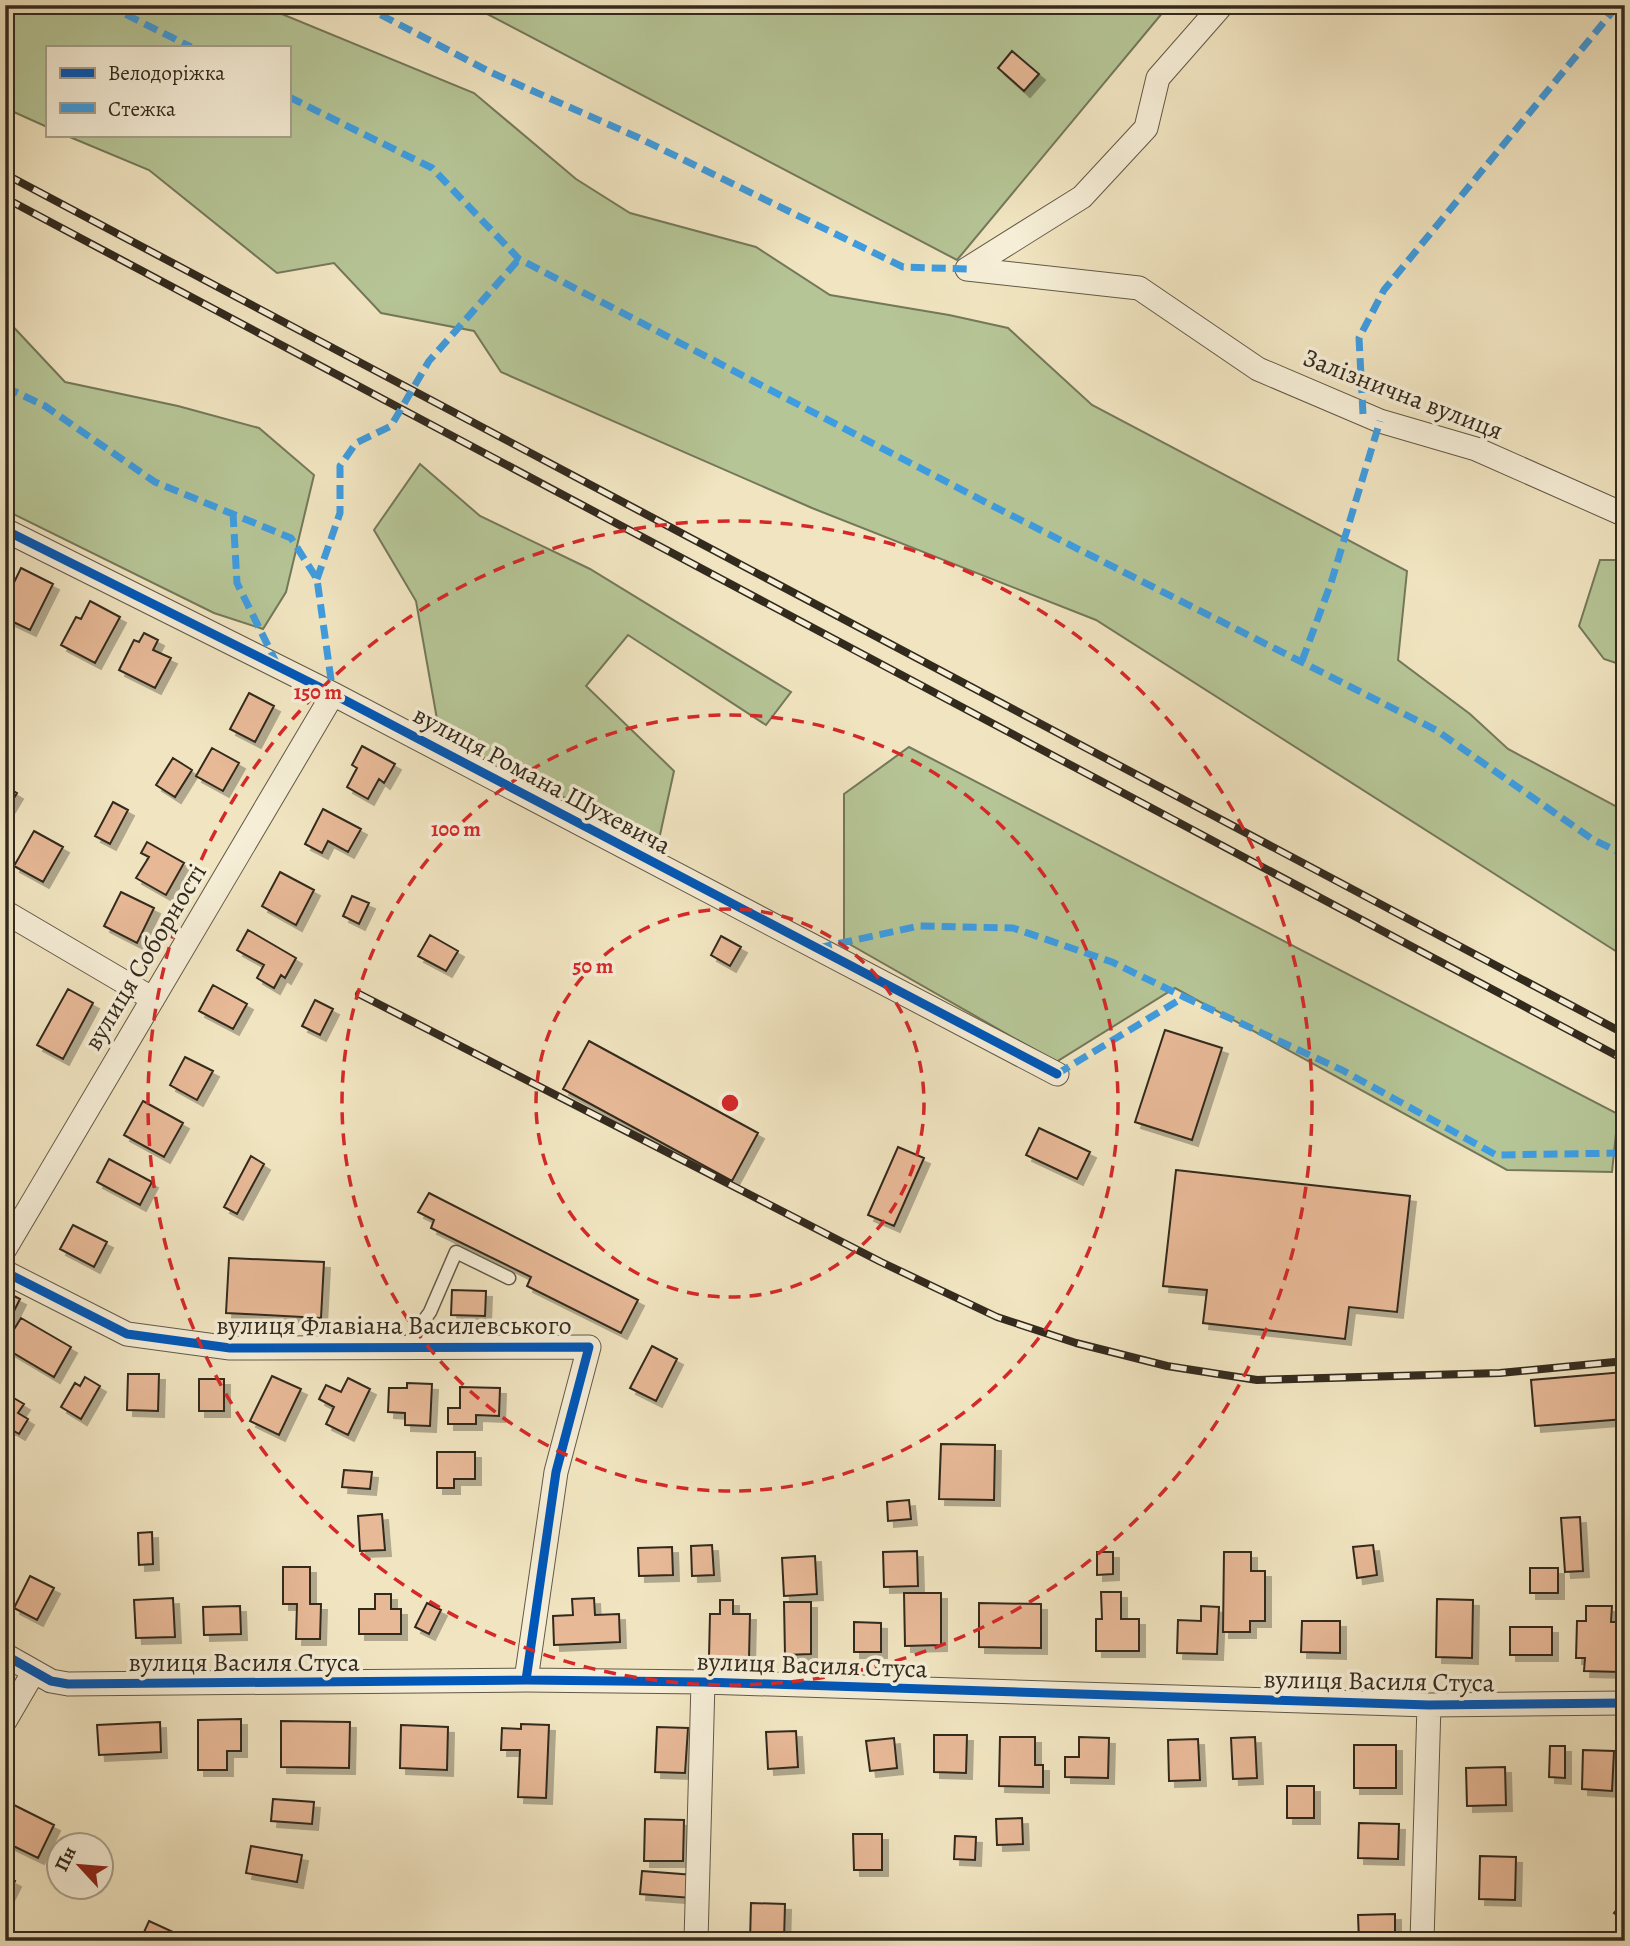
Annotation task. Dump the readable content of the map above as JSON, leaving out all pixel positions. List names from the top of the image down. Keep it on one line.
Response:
{"streets":{"street":["Залізнична вулиця","вулиця Романа Шухевича","вулиця Соборності","вулиця Флавіана Василевського","вулиця Василя Стуса"]},"crossings":[["вулиця Романа Шухевича","вулиця Соборності"],["вулиця Флавіана Василевського","вулиця Василя Стуса"]],"legend":["Велодоріжка","Стежка"],"north":"top left","rings":["150 m","100 m","50 m"]}
